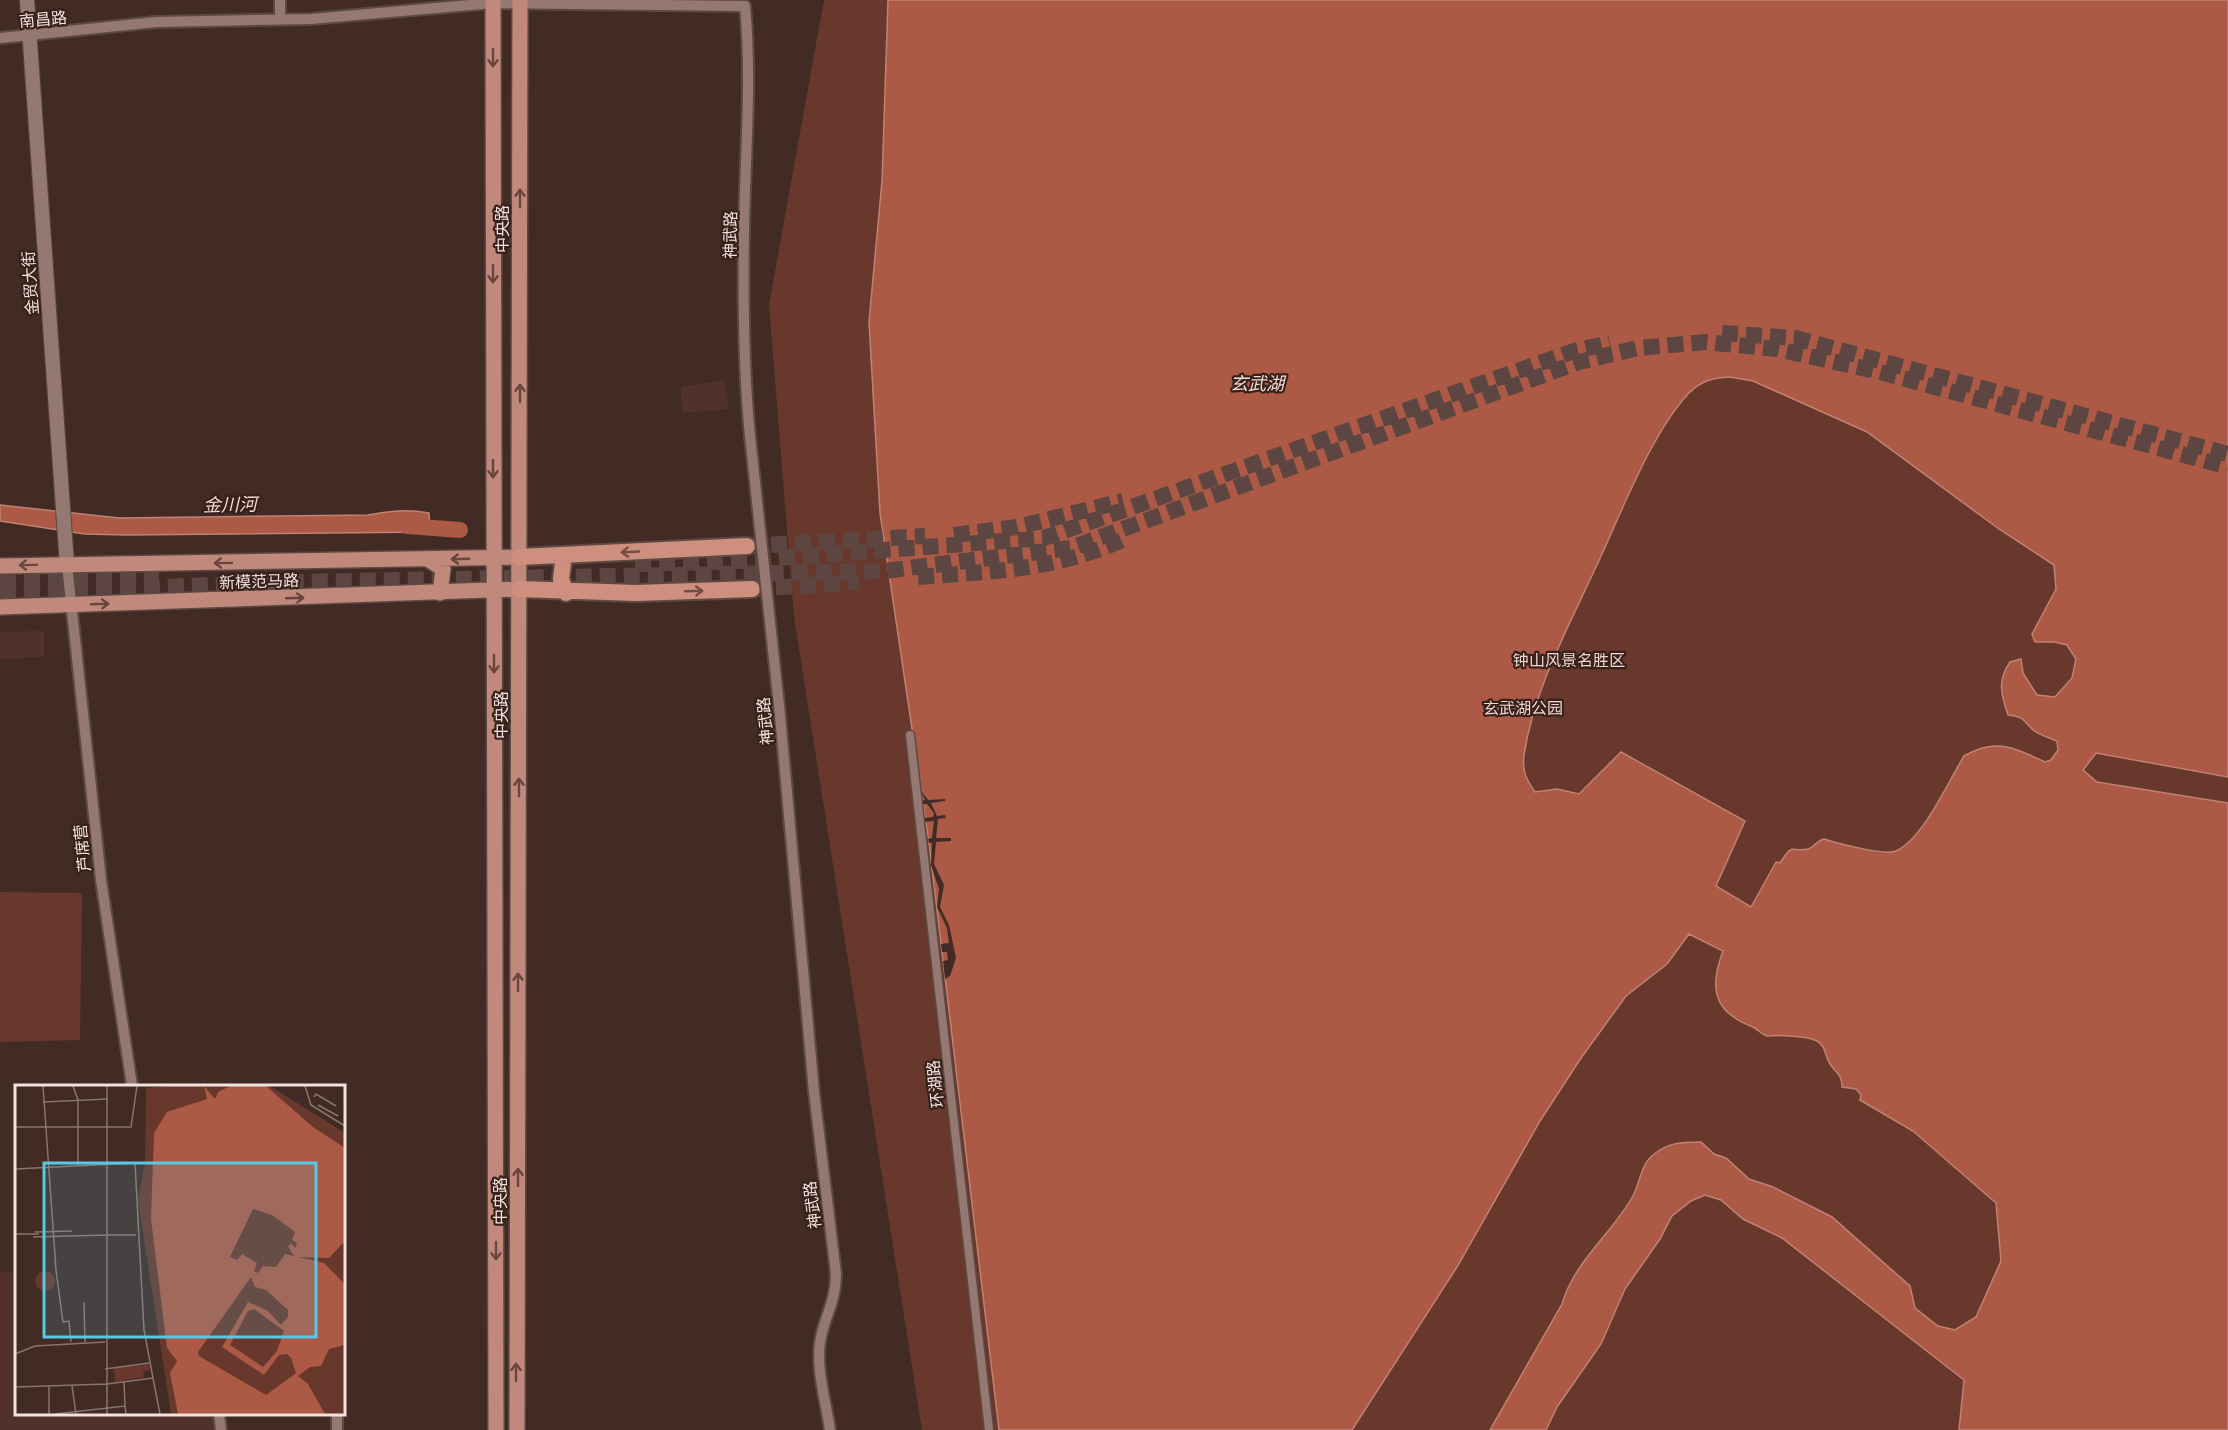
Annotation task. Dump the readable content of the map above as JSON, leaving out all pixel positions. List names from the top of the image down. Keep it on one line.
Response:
{"streets":{"main road":["中央路","新模范马路"],"street":["南昌路","神武路","金贸大街","芦席营","环湖路"]},"crossings":[["南昌路","中央路"],["南昌路","神武路"],["南昌路","金贸大街"],["中央路","新模范马路"],["金贸大街","新模范马路"],["金贸大街","芦席营"],["新模范马路","芦席营"]],"water":["玄武湖","金川河"],"parks":["钟山风景名胜区","玄武湖公园"]}
